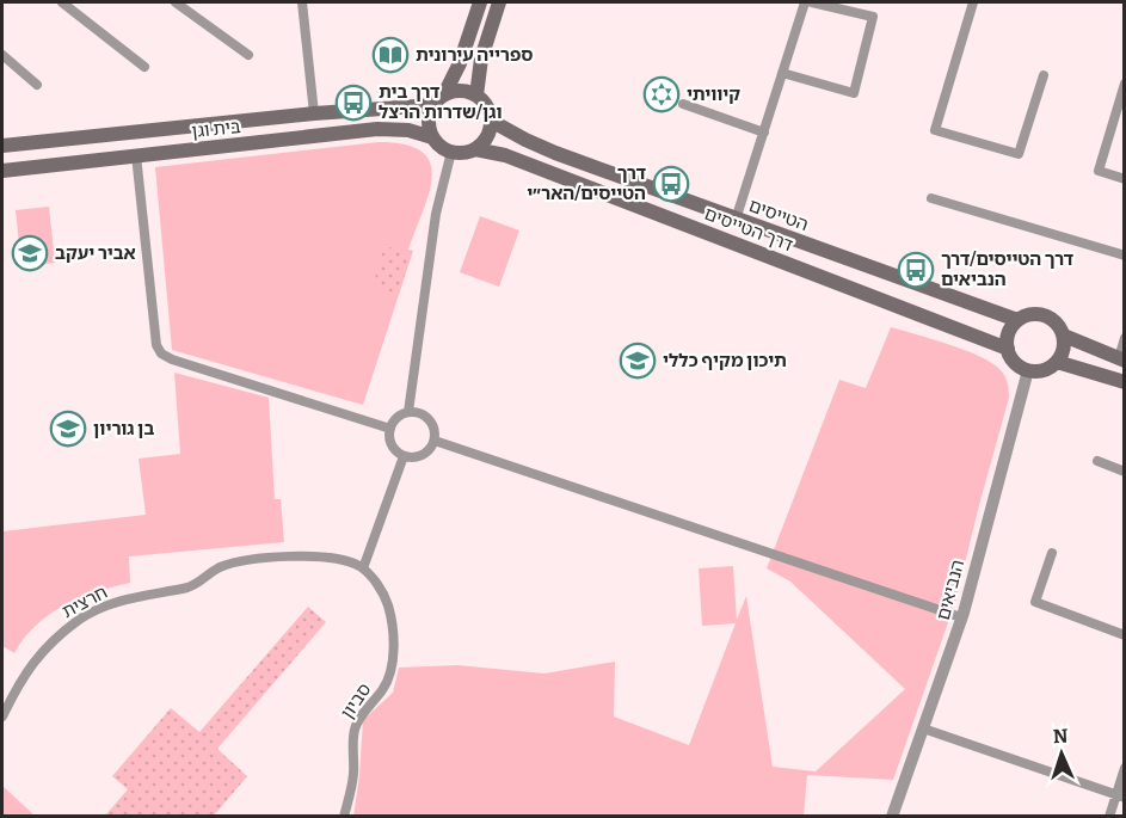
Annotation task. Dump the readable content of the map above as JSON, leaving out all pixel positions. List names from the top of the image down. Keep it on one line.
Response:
{"streets":{"main road":["בית וגן","הטייסים","דרך הטייסים"],"street":["הנביאים","חרצית","סביון"]},"crossings":[["בית וגן","הטייסים"],["בית וגן","דרך הטייסים"],["הטייסים","דרך הטייסים"],["הטייסים","הנביאים"],["דרך הטייסים","הנביאים"],["חרצית","סביון"]],"places":{"library":["ספרייה עירונית"],"synagogue":["קיוויתי"],"bus stop":["דרך בית וגן/שדרות הרצל","דרך הטייסים/האר״י","דרך הטייסים/דרך הנביאים"],"school or university":["אביר יעקב","תיכון מקיף כללי","בן גוריון"]},"north":"top"}
